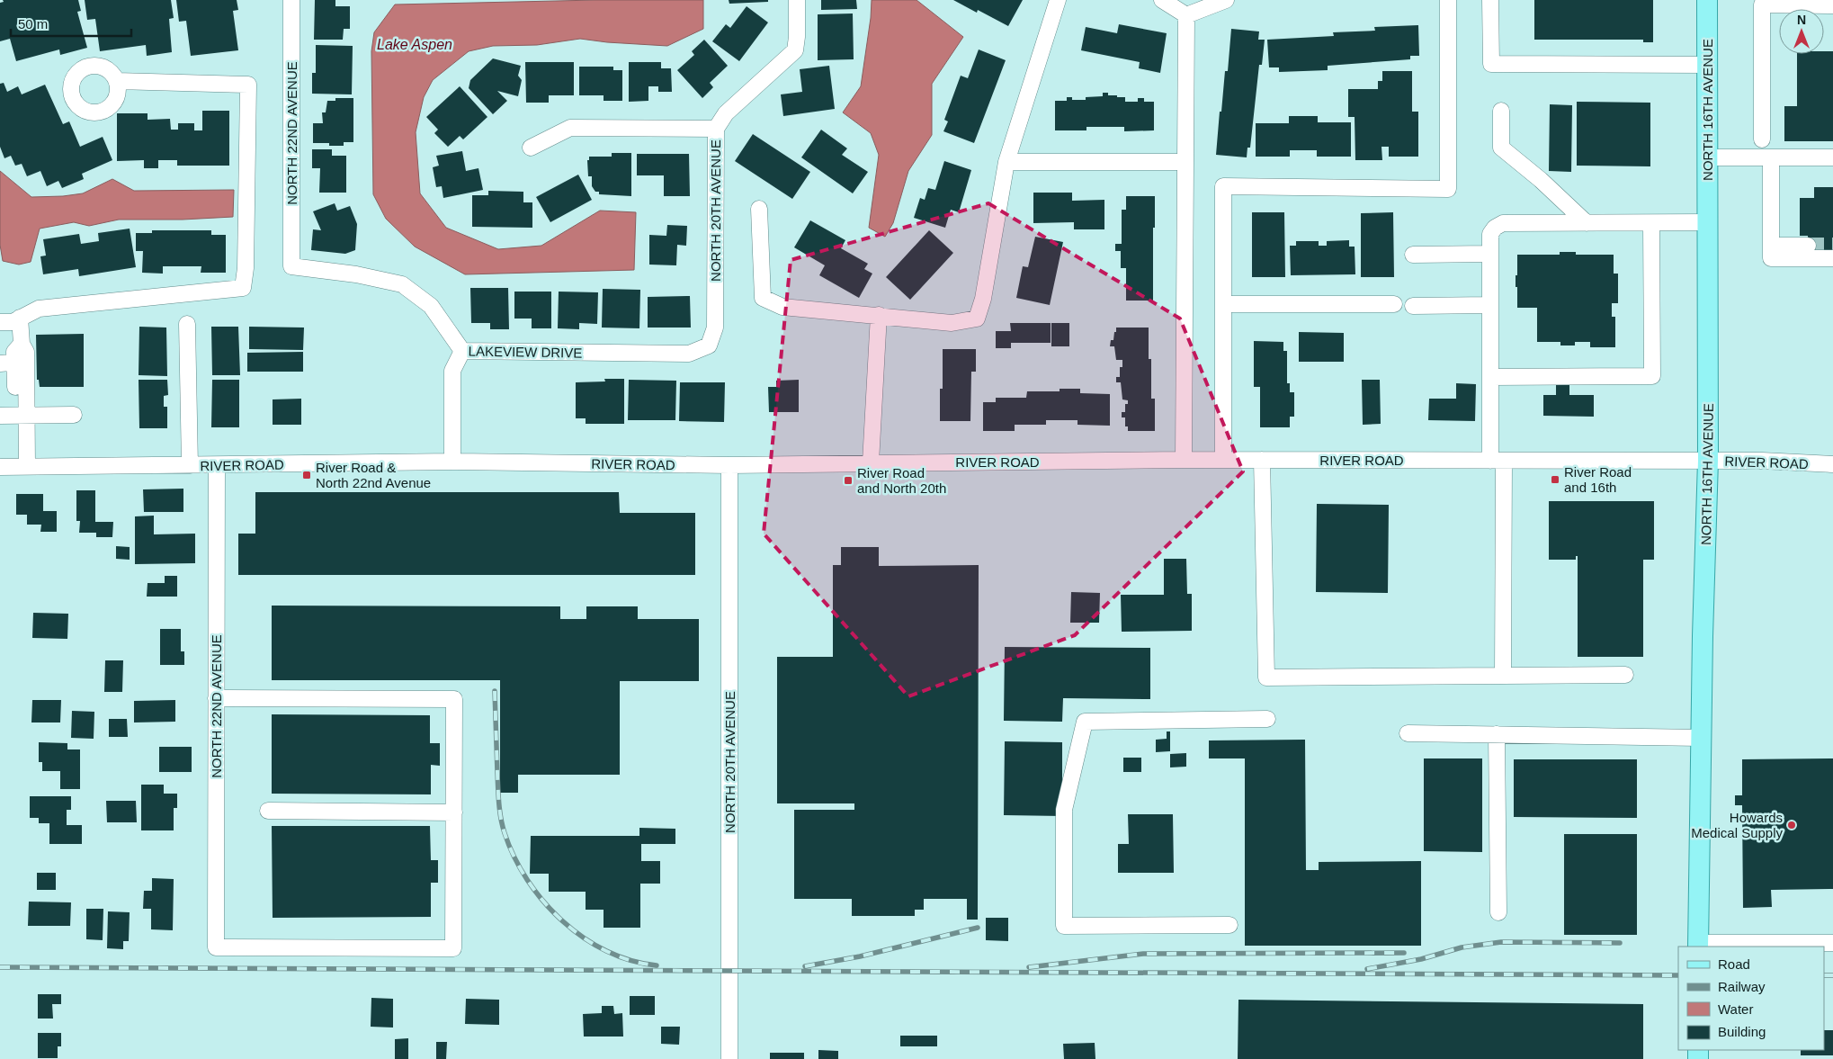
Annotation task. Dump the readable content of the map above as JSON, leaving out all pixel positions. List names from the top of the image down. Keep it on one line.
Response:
{"streets":{"main road":["NORTH 16TH AVENUE"],"street":["NORTH 22ND AVENUE","NORTH 20TH AVENUE","LAKEVIEW DRIVE","RIVER ROAD"]},"crossings":[["NORTH 16TH AVENUE","RIVER ROAD"],["NORTH 22ND AVENUE","LAKEVIEW DRIVE"],["NORTH 22ND AVENUE","RIVER ROAD"],["NORTH 20TH AVENUE","LAKEVIEW DRIVE"],["NORTH 20TH AVENUE","RIVER ROAD"]],"water":["Lake Aspen"],"places":{"transit":["River Road & North 22nd Avenue","River Road and 16th","River Road and North 20th"],"other":["Howards Medical Supply"]},"legend":["Road","Railway","Water","Building"],"scale_bar":"50 m","north":"top"}
